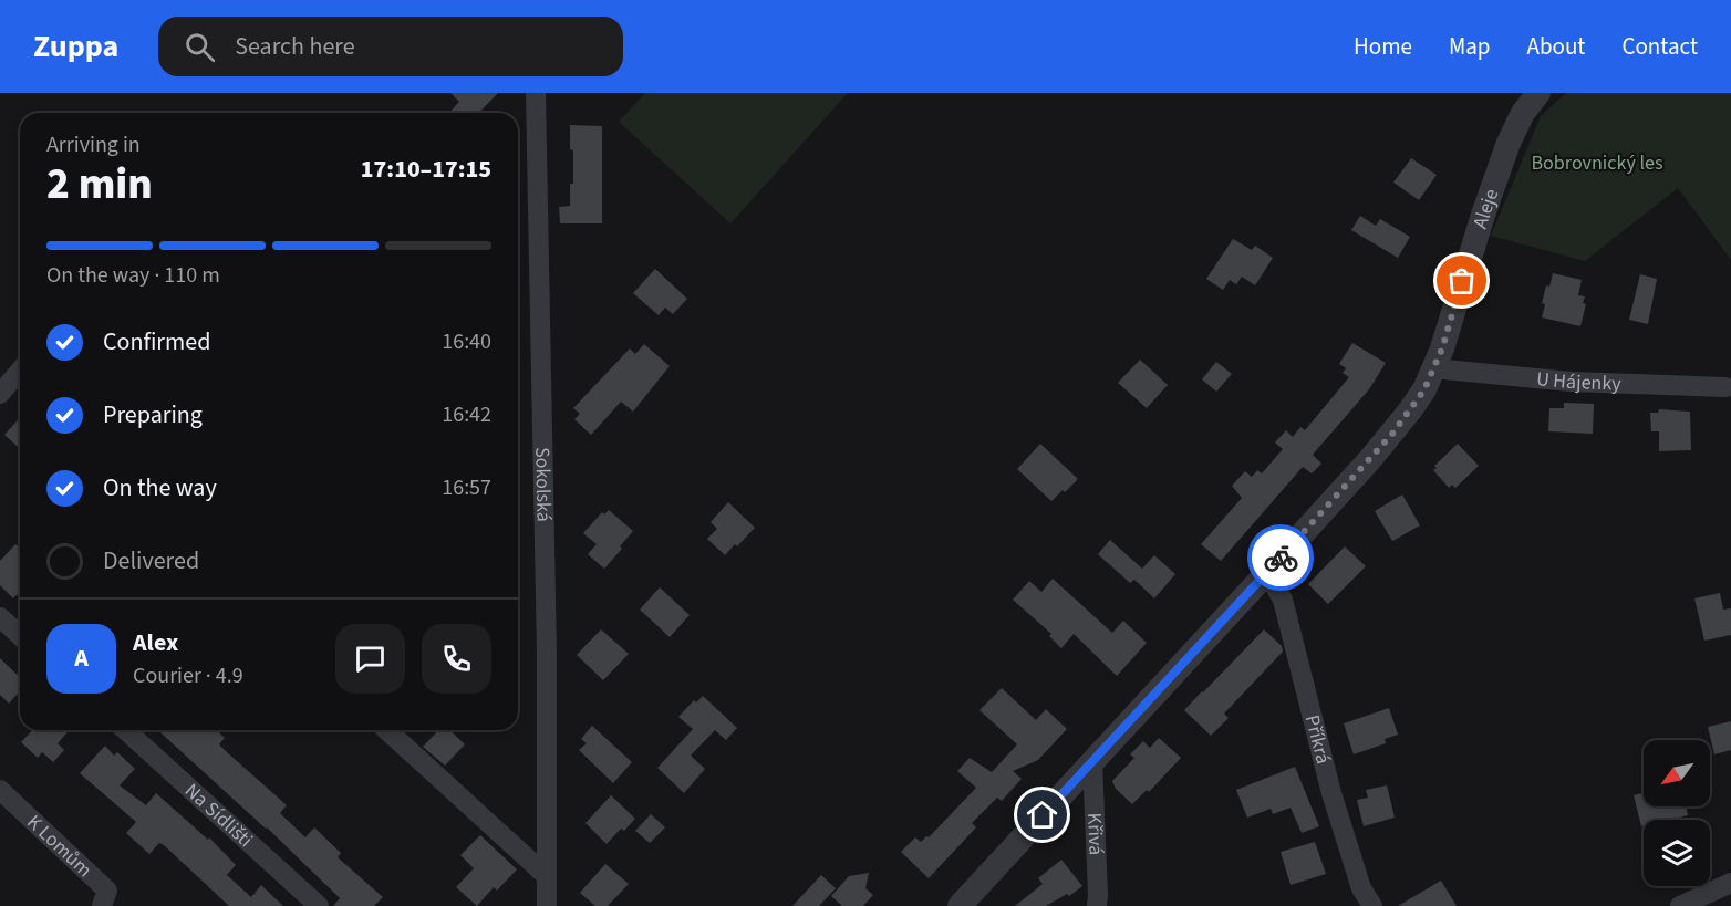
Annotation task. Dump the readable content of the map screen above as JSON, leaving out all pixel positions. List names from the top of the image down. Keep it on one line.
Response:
{"streets":{"street":["Aleje","U Hájenky","Sokolská","Příkrá","Na Sídlišti","Křivá","K Lomům"]},"crossings":[["Aleje","U Hájenky"],["Aleje","Příkrá"],["Aleje","Křivá"]],"parks":["Bobrovnický les"],"north":"bottom left","page":{"header":"Zuppa","search":"Search here","nav":["Home","Map","About","Contact"],"heading":["2 min","Arriving in","17:10–17:15"],"panel":["Alex","Courier · 4.9"],"bar":"On the way · 110 m","list":[["Confirmed","16:40"],["Preparing","16:42"],["On the way","16:57"],"Delivered"],"round":"A"}}
